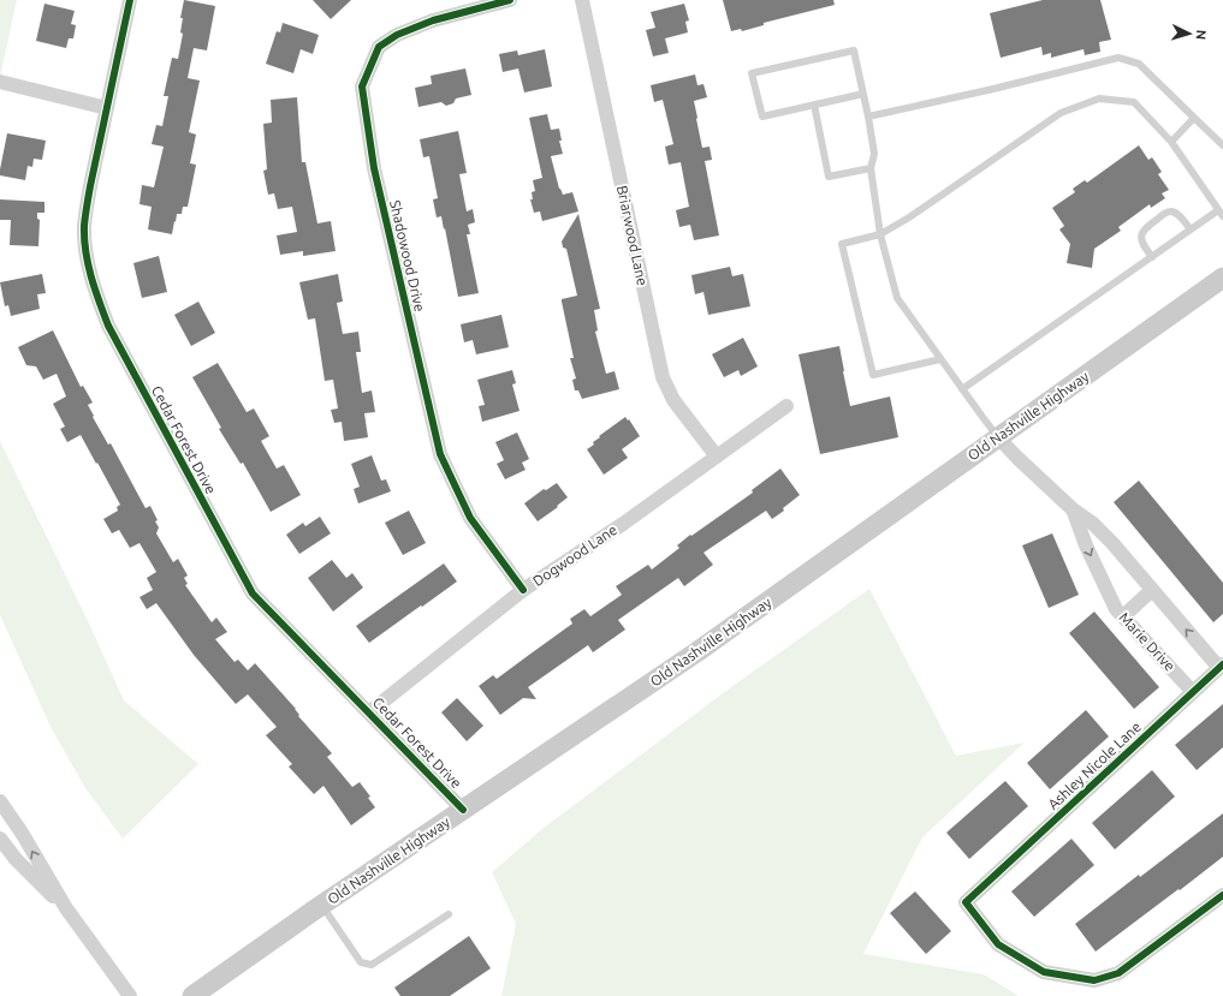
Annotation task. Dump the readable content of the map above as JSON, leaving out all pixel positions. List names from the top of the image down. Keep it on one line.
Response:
{"streets":{"main road":["Old Nashville Highway"],"street":["Briarwood Lane","Shadowood Drive","Cedar Forest Drive","Dogwood Lane","Marie Drive","Ashley Nicole Lane"]},"crossings":[["Briarwood Lane","Dogwood Lane"],["Shadowood Drive","Dogwood Lane"],["Old Nashville Highway","Cedar Forest Drive"],["Old Nashville Highway","Marie Drive"],["Cedar Forest Drive","Dogwood Lane"],["Marie Drive","Ashley Nicole Lane"]],"north":"right"}
